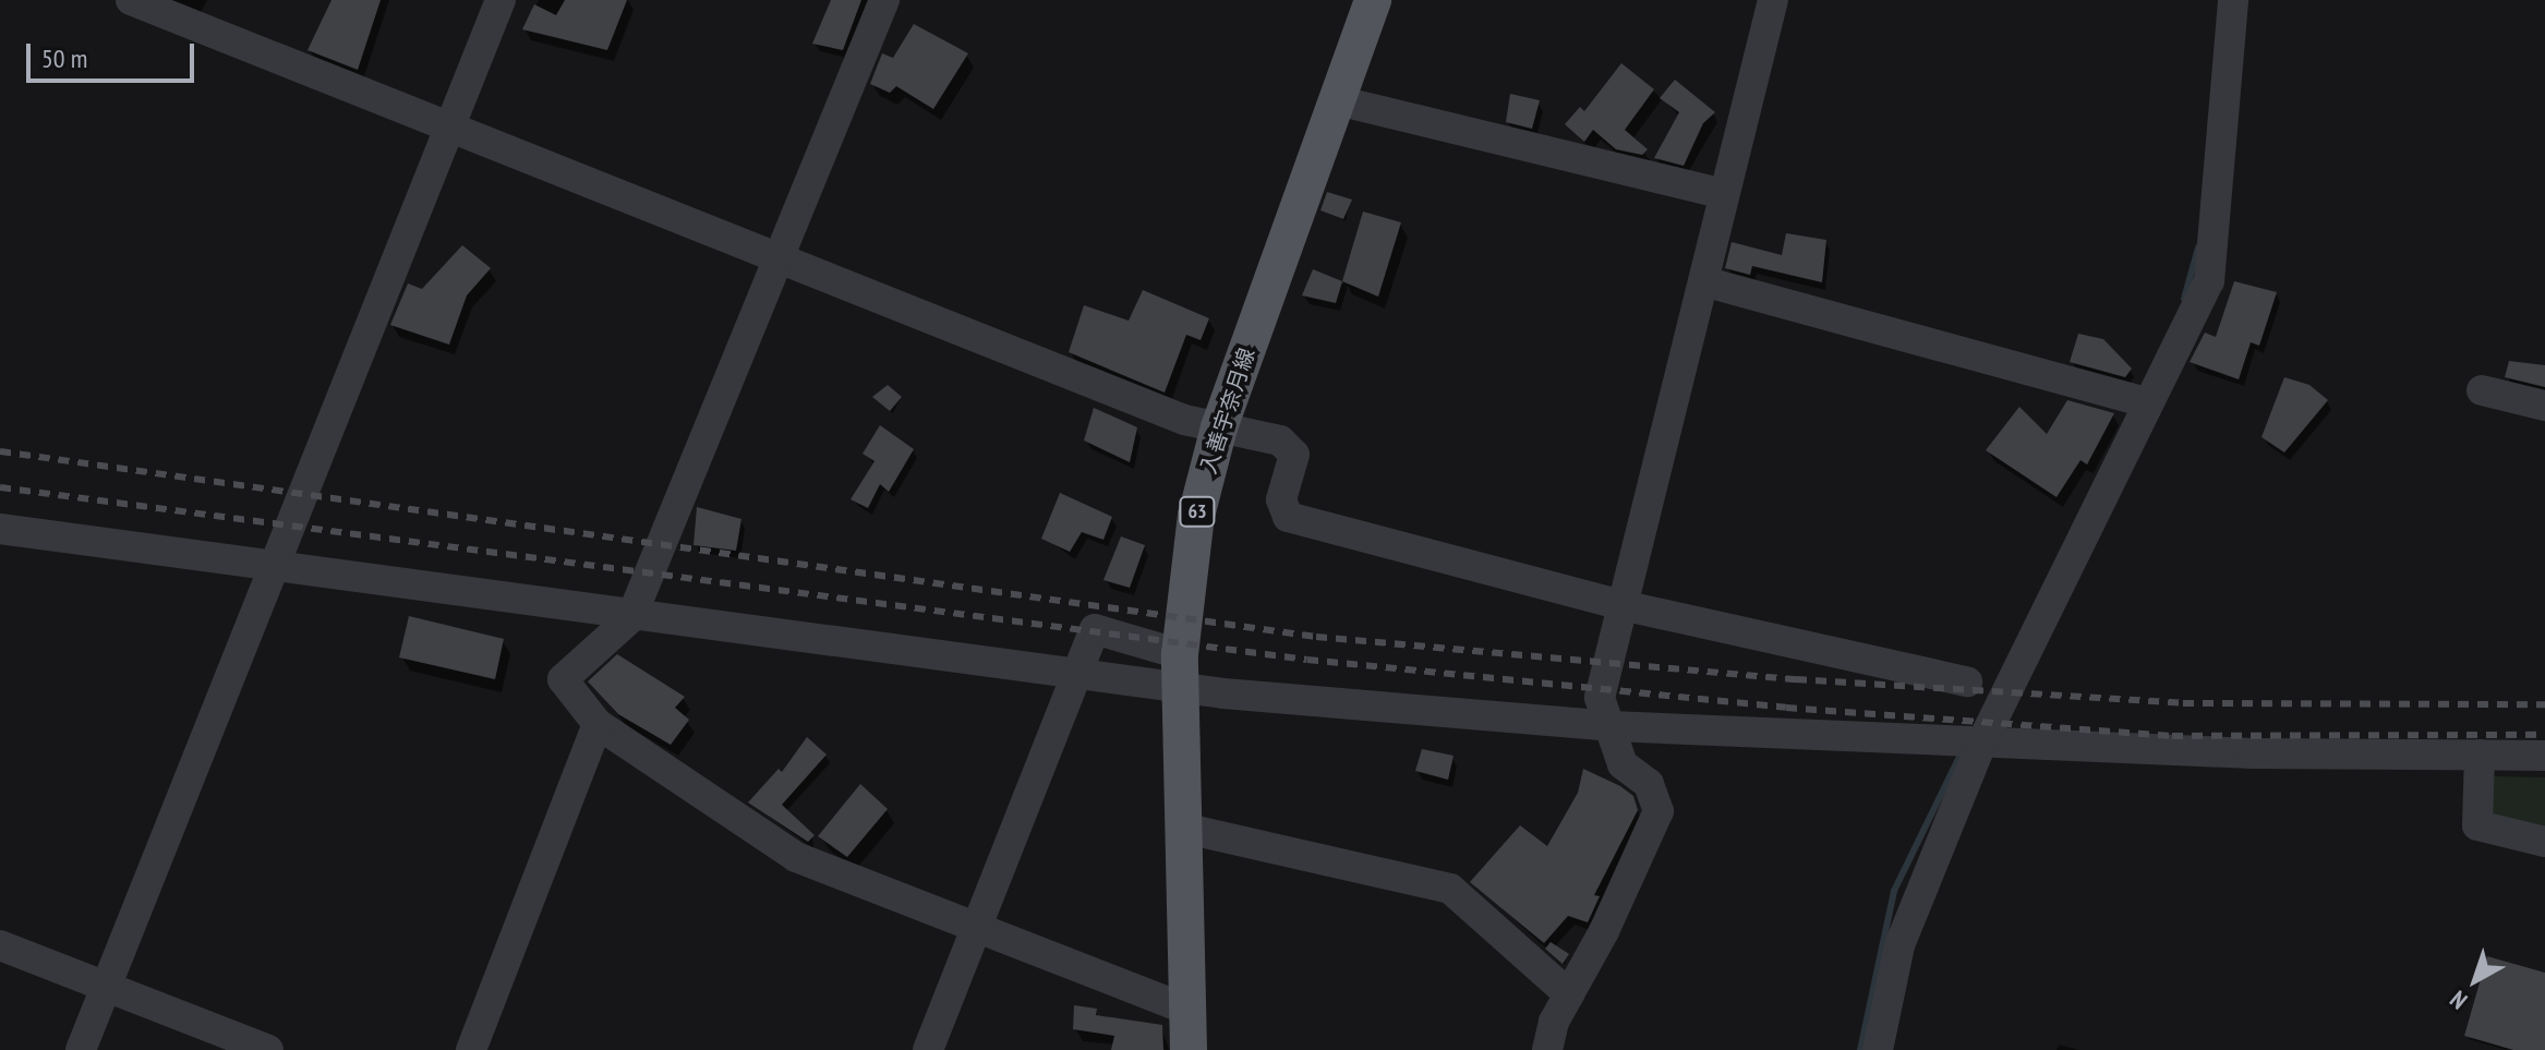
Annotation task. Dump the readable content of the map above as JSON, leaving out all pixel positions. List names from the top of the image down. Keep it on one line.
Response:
{"streets":{"main road":["入善宇奈月線","63"]},"scale_bar":"50 m","north":"bottom left"}
